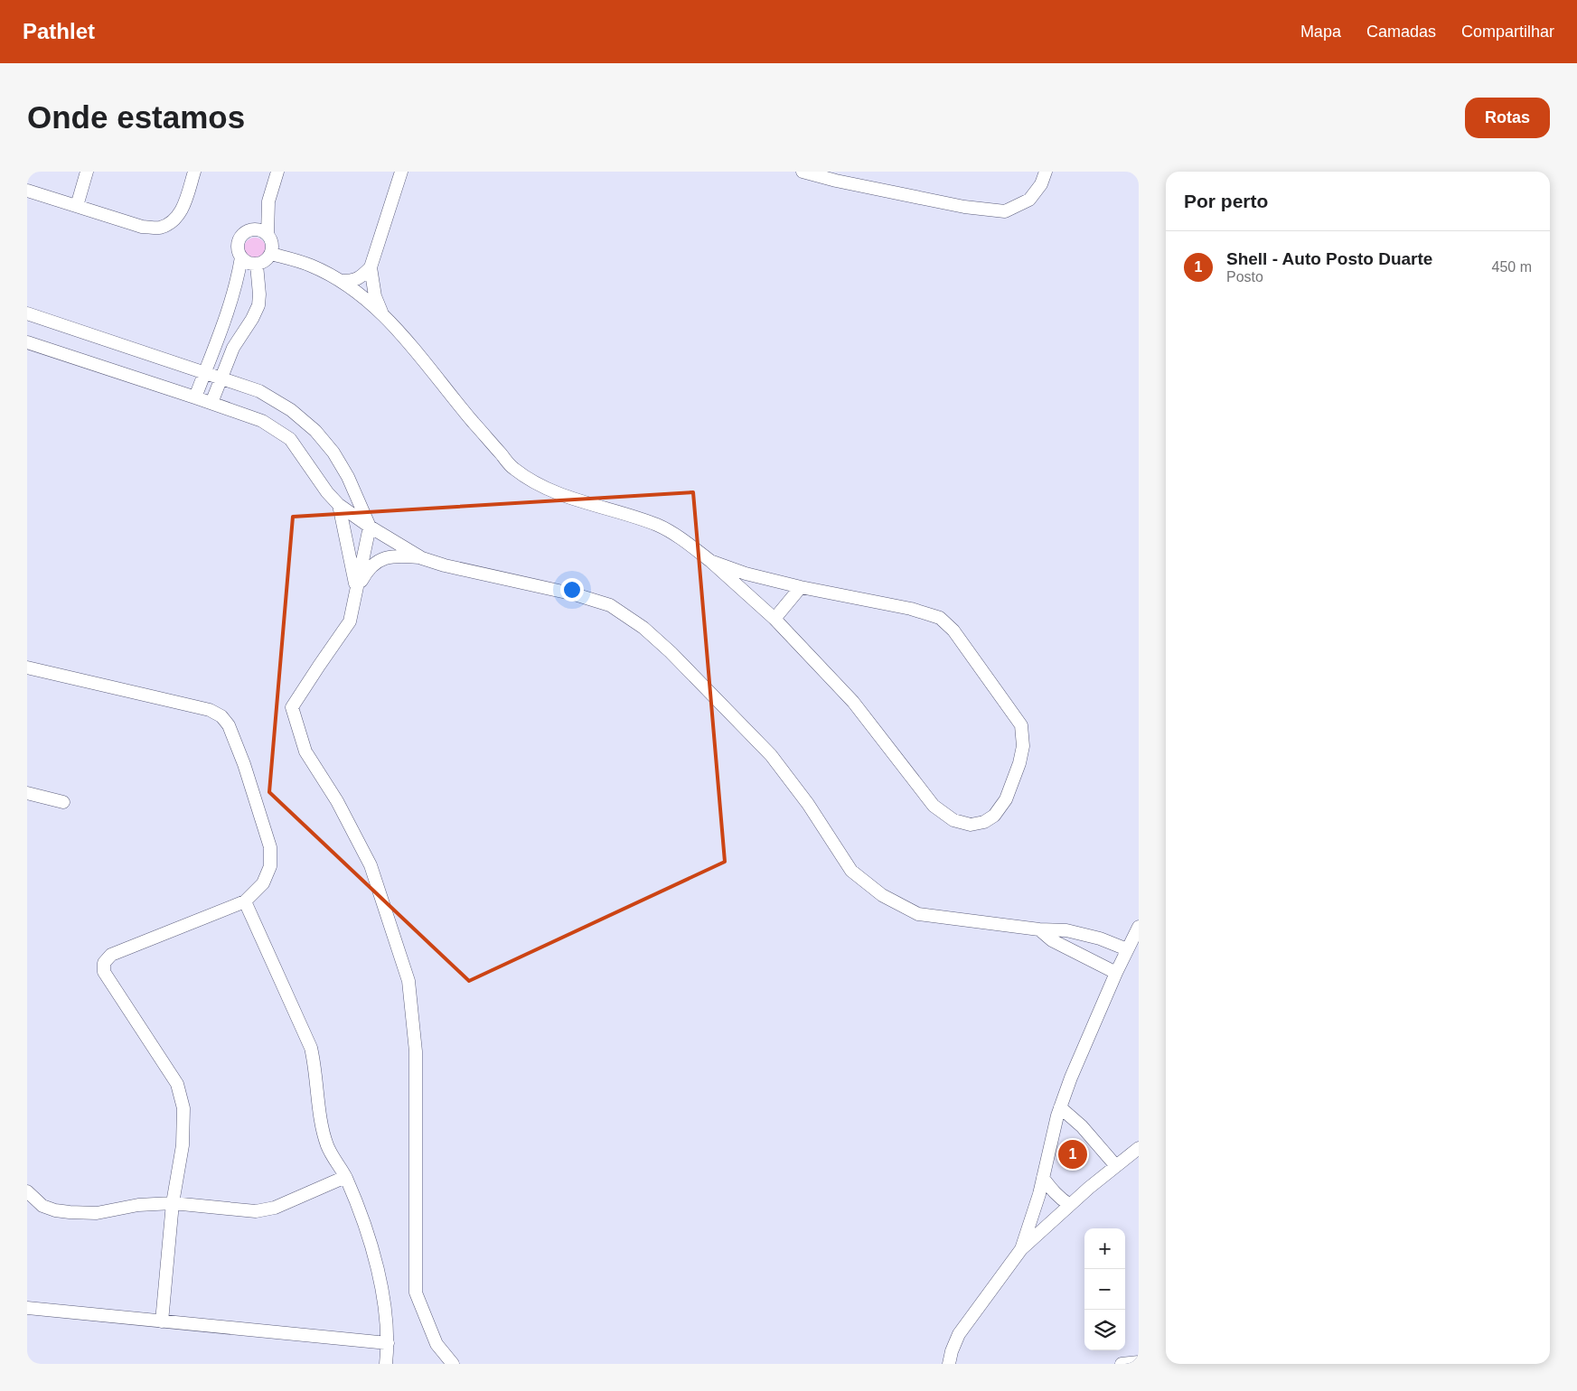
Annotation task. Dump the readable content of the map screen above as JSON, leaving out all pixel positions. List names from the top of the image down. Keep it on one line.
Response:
{"page":{"header":"Pathlet","nav":["Mapa","Camadas","Compartilhar"],"buttons":"Rotas","title":"Onde estamos","heading":"Por perto","list":[{"mark":"1","name":"Shell - Auto Posto Duarte","note":"Posto","value":"450 m"}],"pins":"1","map_buttons":["+","−"]}}
